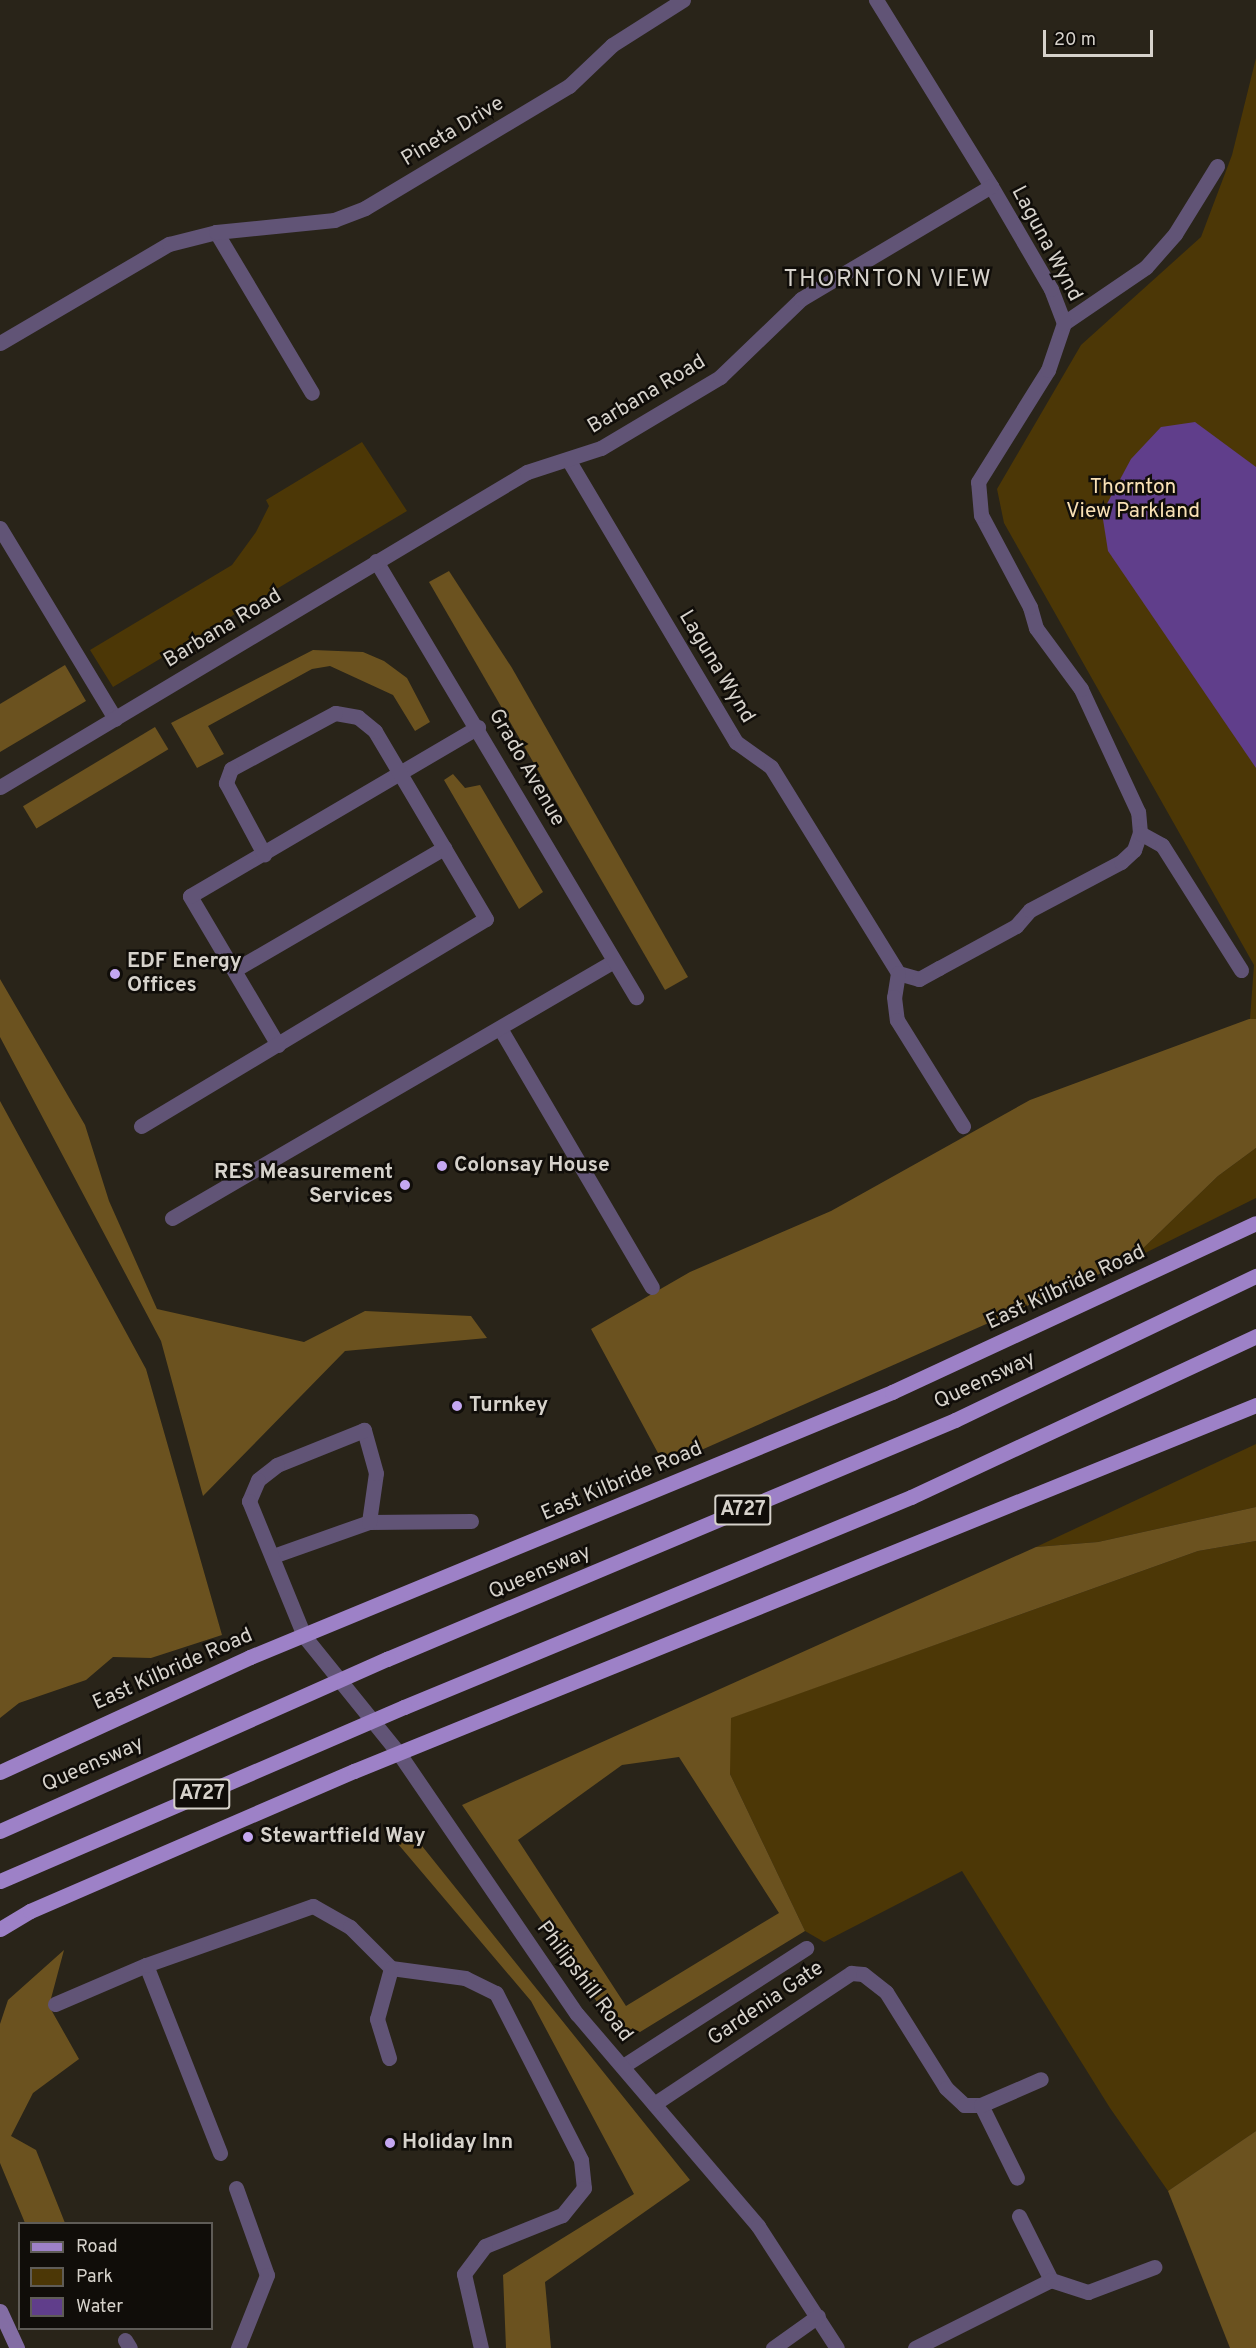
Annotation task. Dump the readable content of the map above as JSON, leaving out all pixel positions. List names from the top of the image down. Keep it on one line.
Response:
{"streets":{"main road":["East Kilbride Road","Queensway","A727"],"street":["Pineta Drive","Laguna Wynd","Barbana Road","Grado Avenue","Philipshill Road","Gardenia Gate"]},"crossings":[["Laguna Wynd","Barbana Road"],["Barbana Road","Grado Avenue"],["East Kilbride Road","Philipshill Road"],["Philipshill Road","Gardenia Gate"]],"districts":["THORNTON VIEW"],"parks":["Thornton View Parkland"],"places":["EDF Energy Offices","Colonsay House","RES Measurement Services","Turnkey","Stewartfield Way","Holiday Inn"],"legend":["Road","Park","Water"],"scale_bar":"20 m"}
